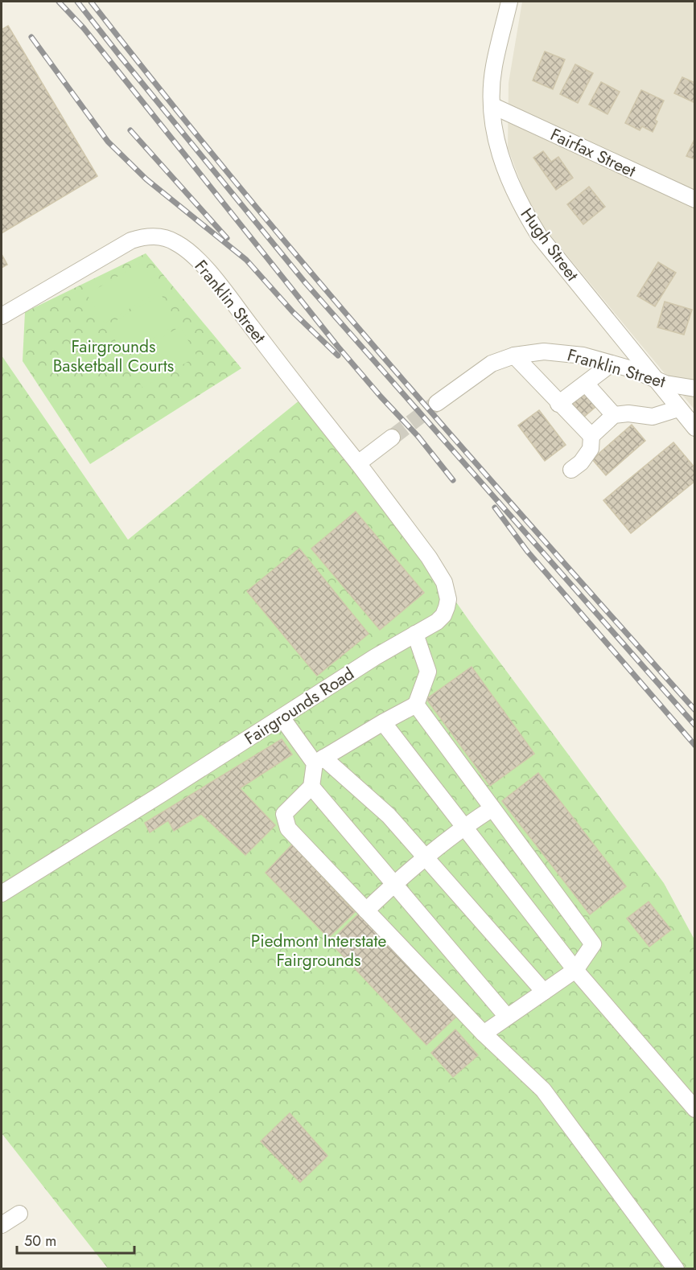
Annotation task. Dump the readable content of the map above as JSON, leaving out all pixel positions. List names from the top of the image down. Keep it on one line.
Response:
{"streets":{"street":["Fairfax Street","Hugh Street","Franklin Street","Fairgrounds Road"]},"crossings":[["Fairfax Street","Hugh Street"],["Hugh Street","Franklin Street"],["Franklin Street","Fairgrounds Road"]],"parks":["Fairgrounds Basketball Courts","Piedmont Interstate Fairgrounds"],"scale_bar":"50 m"}
